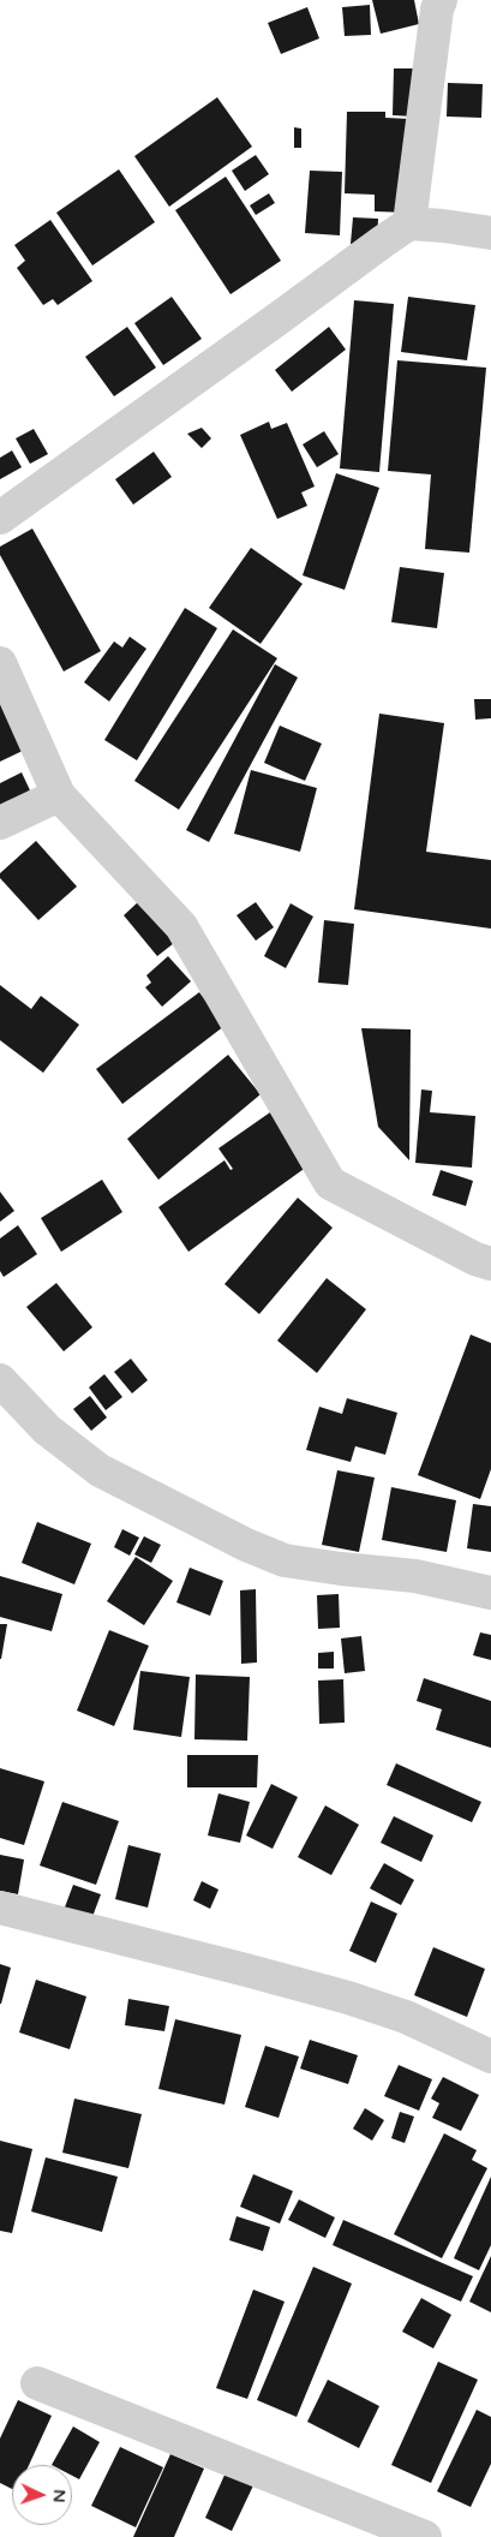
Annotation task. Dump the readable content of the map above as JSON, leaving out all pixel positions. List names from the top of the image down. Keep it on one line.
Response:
{"north":"right"}
